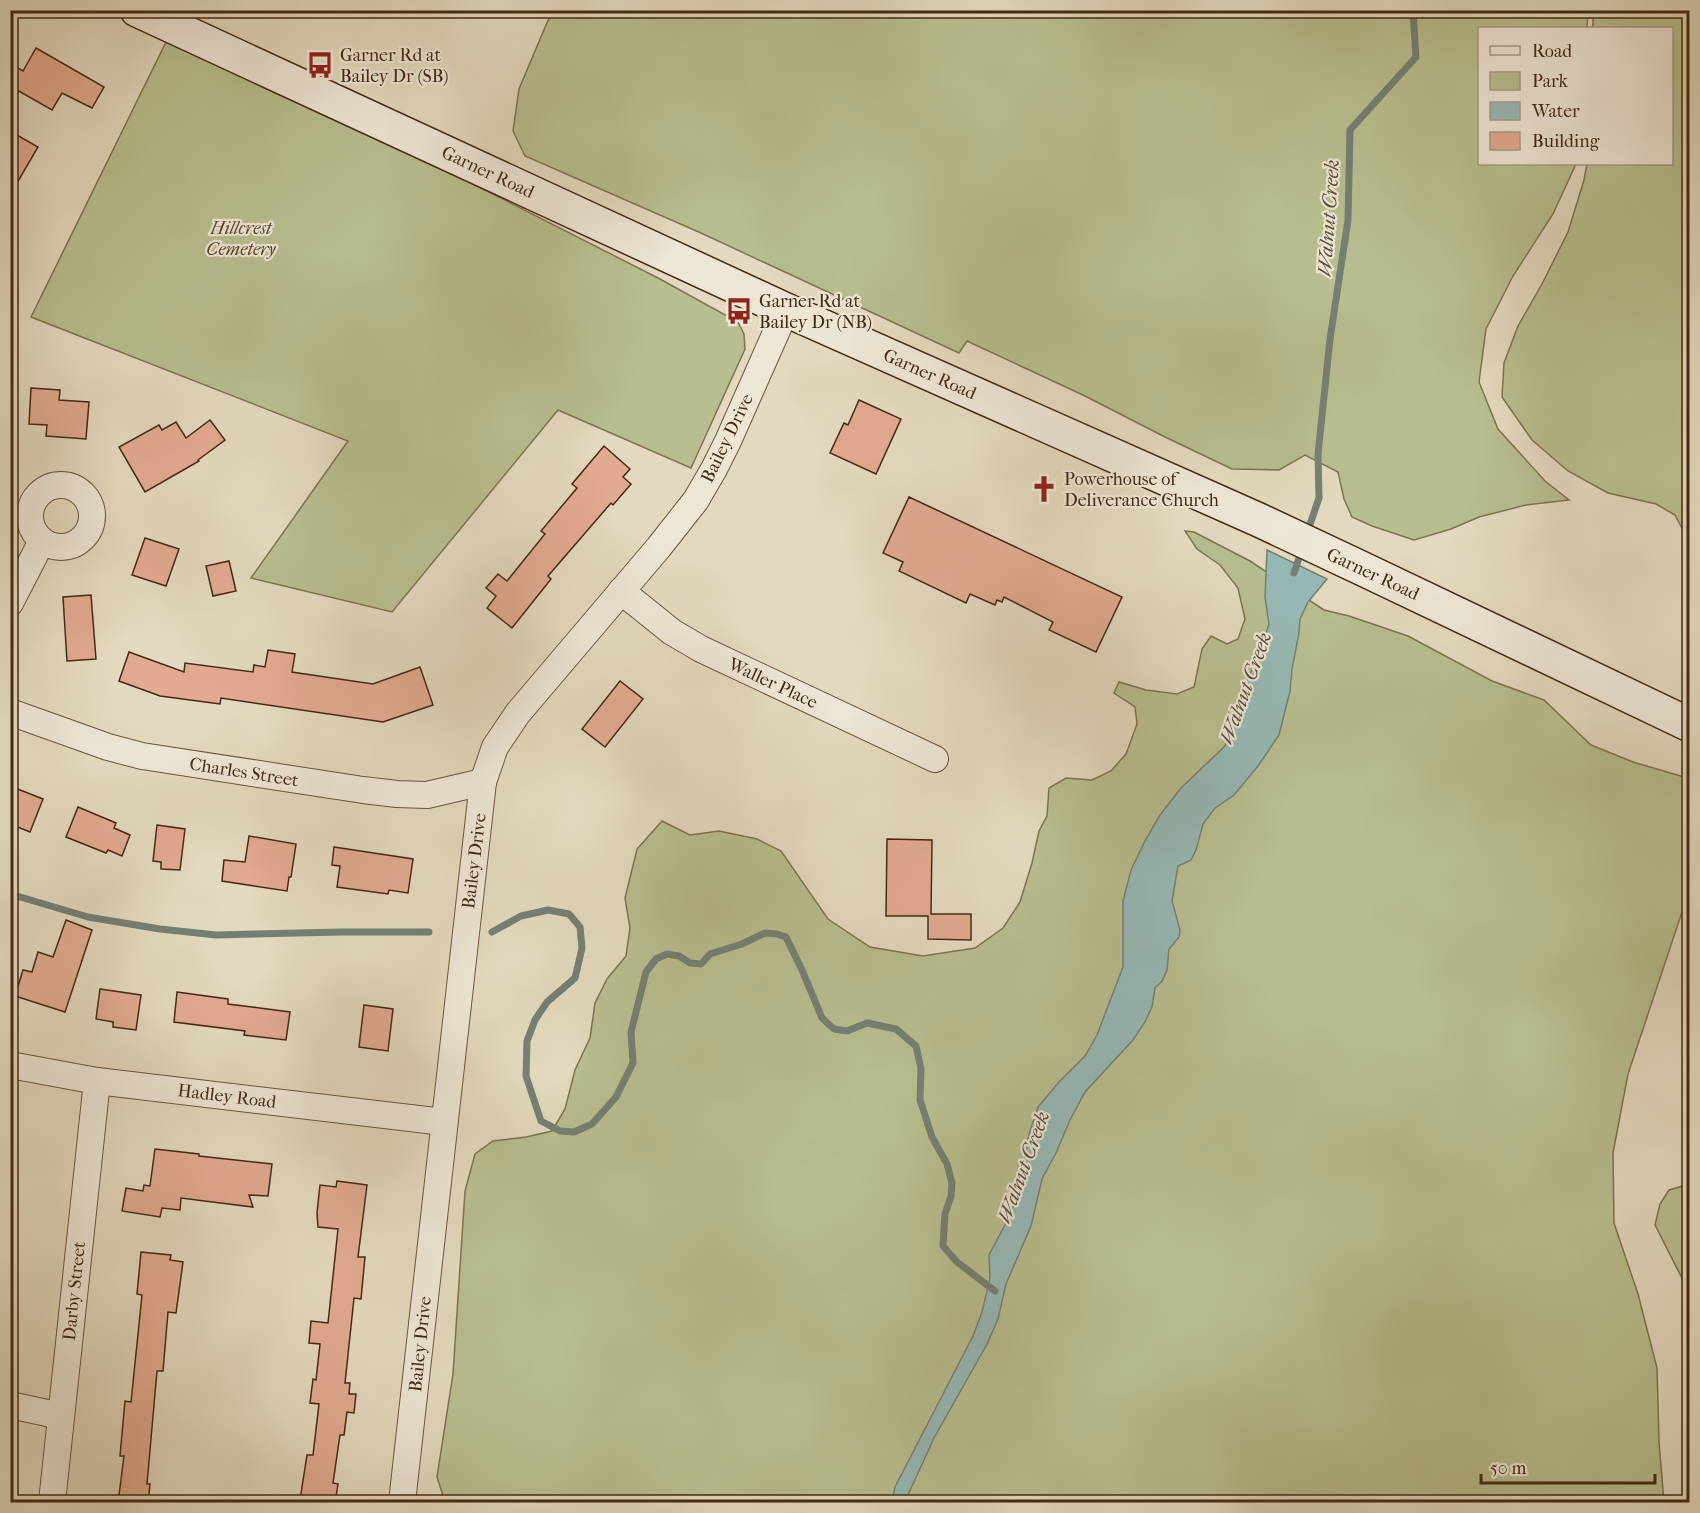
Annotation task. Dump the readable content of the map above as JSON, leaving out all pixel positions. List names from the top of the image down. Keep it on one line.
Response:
{"streets":{"main road":["Garner Road"],"street":["Bailey Drive","Waller Place","Charles Street","Hadley Road","Darby Street"]},"crossings":[["Garner Road","Bailey Drive"],["Bailey Drive","Waller Place"],["Bailey Drive","Charles Street"],["Bailey Drive","Hadley Road"],["Hadley Road","Darby Street"]],"water":["Walnut Creek"],"parks":["Hillcrest Cemetery"],"places":{"bus stop":["Garner Rd at Bailey Dr (SB)","Garner Rd at Bailey Dr (NB)"],"church":["Powerhouse of Deliverance Church"]},"legend":["Road","Park","Water","Building"],"scale_bar":"50 m"}
